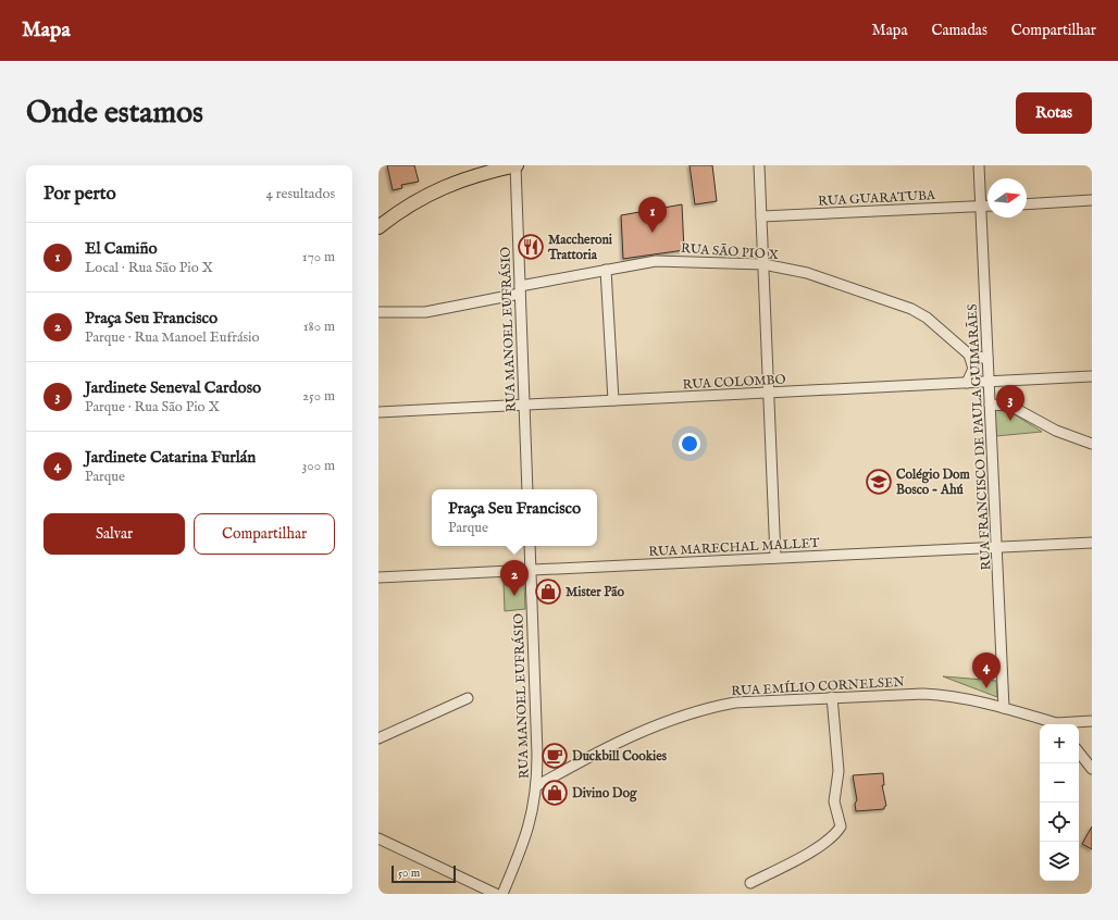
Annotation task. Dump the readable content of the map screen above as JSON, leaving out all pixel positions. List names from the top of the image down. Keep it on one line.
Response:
{"streets":{"street":["RUA GUARATUBA","RUA SÃO PIO X","RUA MANOEL EUFRÁSIO","RUA COLOMBO","RUA FRANCISCO DE PAULA GUIMARÃES","RUA MARECHAL MALLET","RUA EMÍLIO CORNELSEN"]},"crossings":[["RUA GUARATUBA","RUA FRANCISCO DE PAULA GUIMARÃES"],["RUA SÃO PIO X","RUA MANOEL EUFRÁSIO"],["RUA SÃO PIO X","RUA FRANCISCO DE PAULA GUIMARÃES"],["RUA MANOEL EUFRÁSIO","RUA COLOMBO"],["RUA MANOEL EUFRÁSIO","RUA MARECHAL MALLET"],["RUA MANOEL EUFRÁSIO","RUA EMÍLIO CORNELSEN"],["RUA COLOMBO","RUA FRANCISCO DE PAULA GUIMARÃES"],["RUA FRANCISCO DE PAULA GUIMARÃES","RUA MARECHAL MALLET"],["RUA FRANCISCO DE PAULA GUIMARÃES","RUA EMÍLIO CORNELSEN"]],"places":{"restaurant":["Maccheroni Trattoria"],"school or university":["Colégio Dom Bosco - Ahú"],"shop":["Mister Pão","Divino Dog"],"cafe":["Duckbill Cookies"]},"scale_bar":"50 m","north":"right","page":{"header":"Mapa","nav":["Mapa","Camadas","Compartilhar"],"buttons":["Rotas",["Salvar","Compartilhar"]],"title":"Onde estamos","heading":["Por perto","4 resultados"],"pins":["1","3","2","4"],"list":[{"mark":"1","name":"El Camiño","note":"Local · Rua São Pio X","value":"170 m"},{"mark":"2","name":"Praça Seu Francisco","note":"Parque · Rua Manoel Eufrásio","value":"180 m"},{"mark":"3","name":"Jardinete Seneval Cardoso","note":"Parque · Rua São Pio X","value":"250 m"},{"mark":"4","name":"Jardinete Catarina Furlán","note":"Parque","value":"300 m"}],"popup":["Praça Seu Francisco","Parque"],"map_buttons":["+","−"],"scale":"50 m"}}
